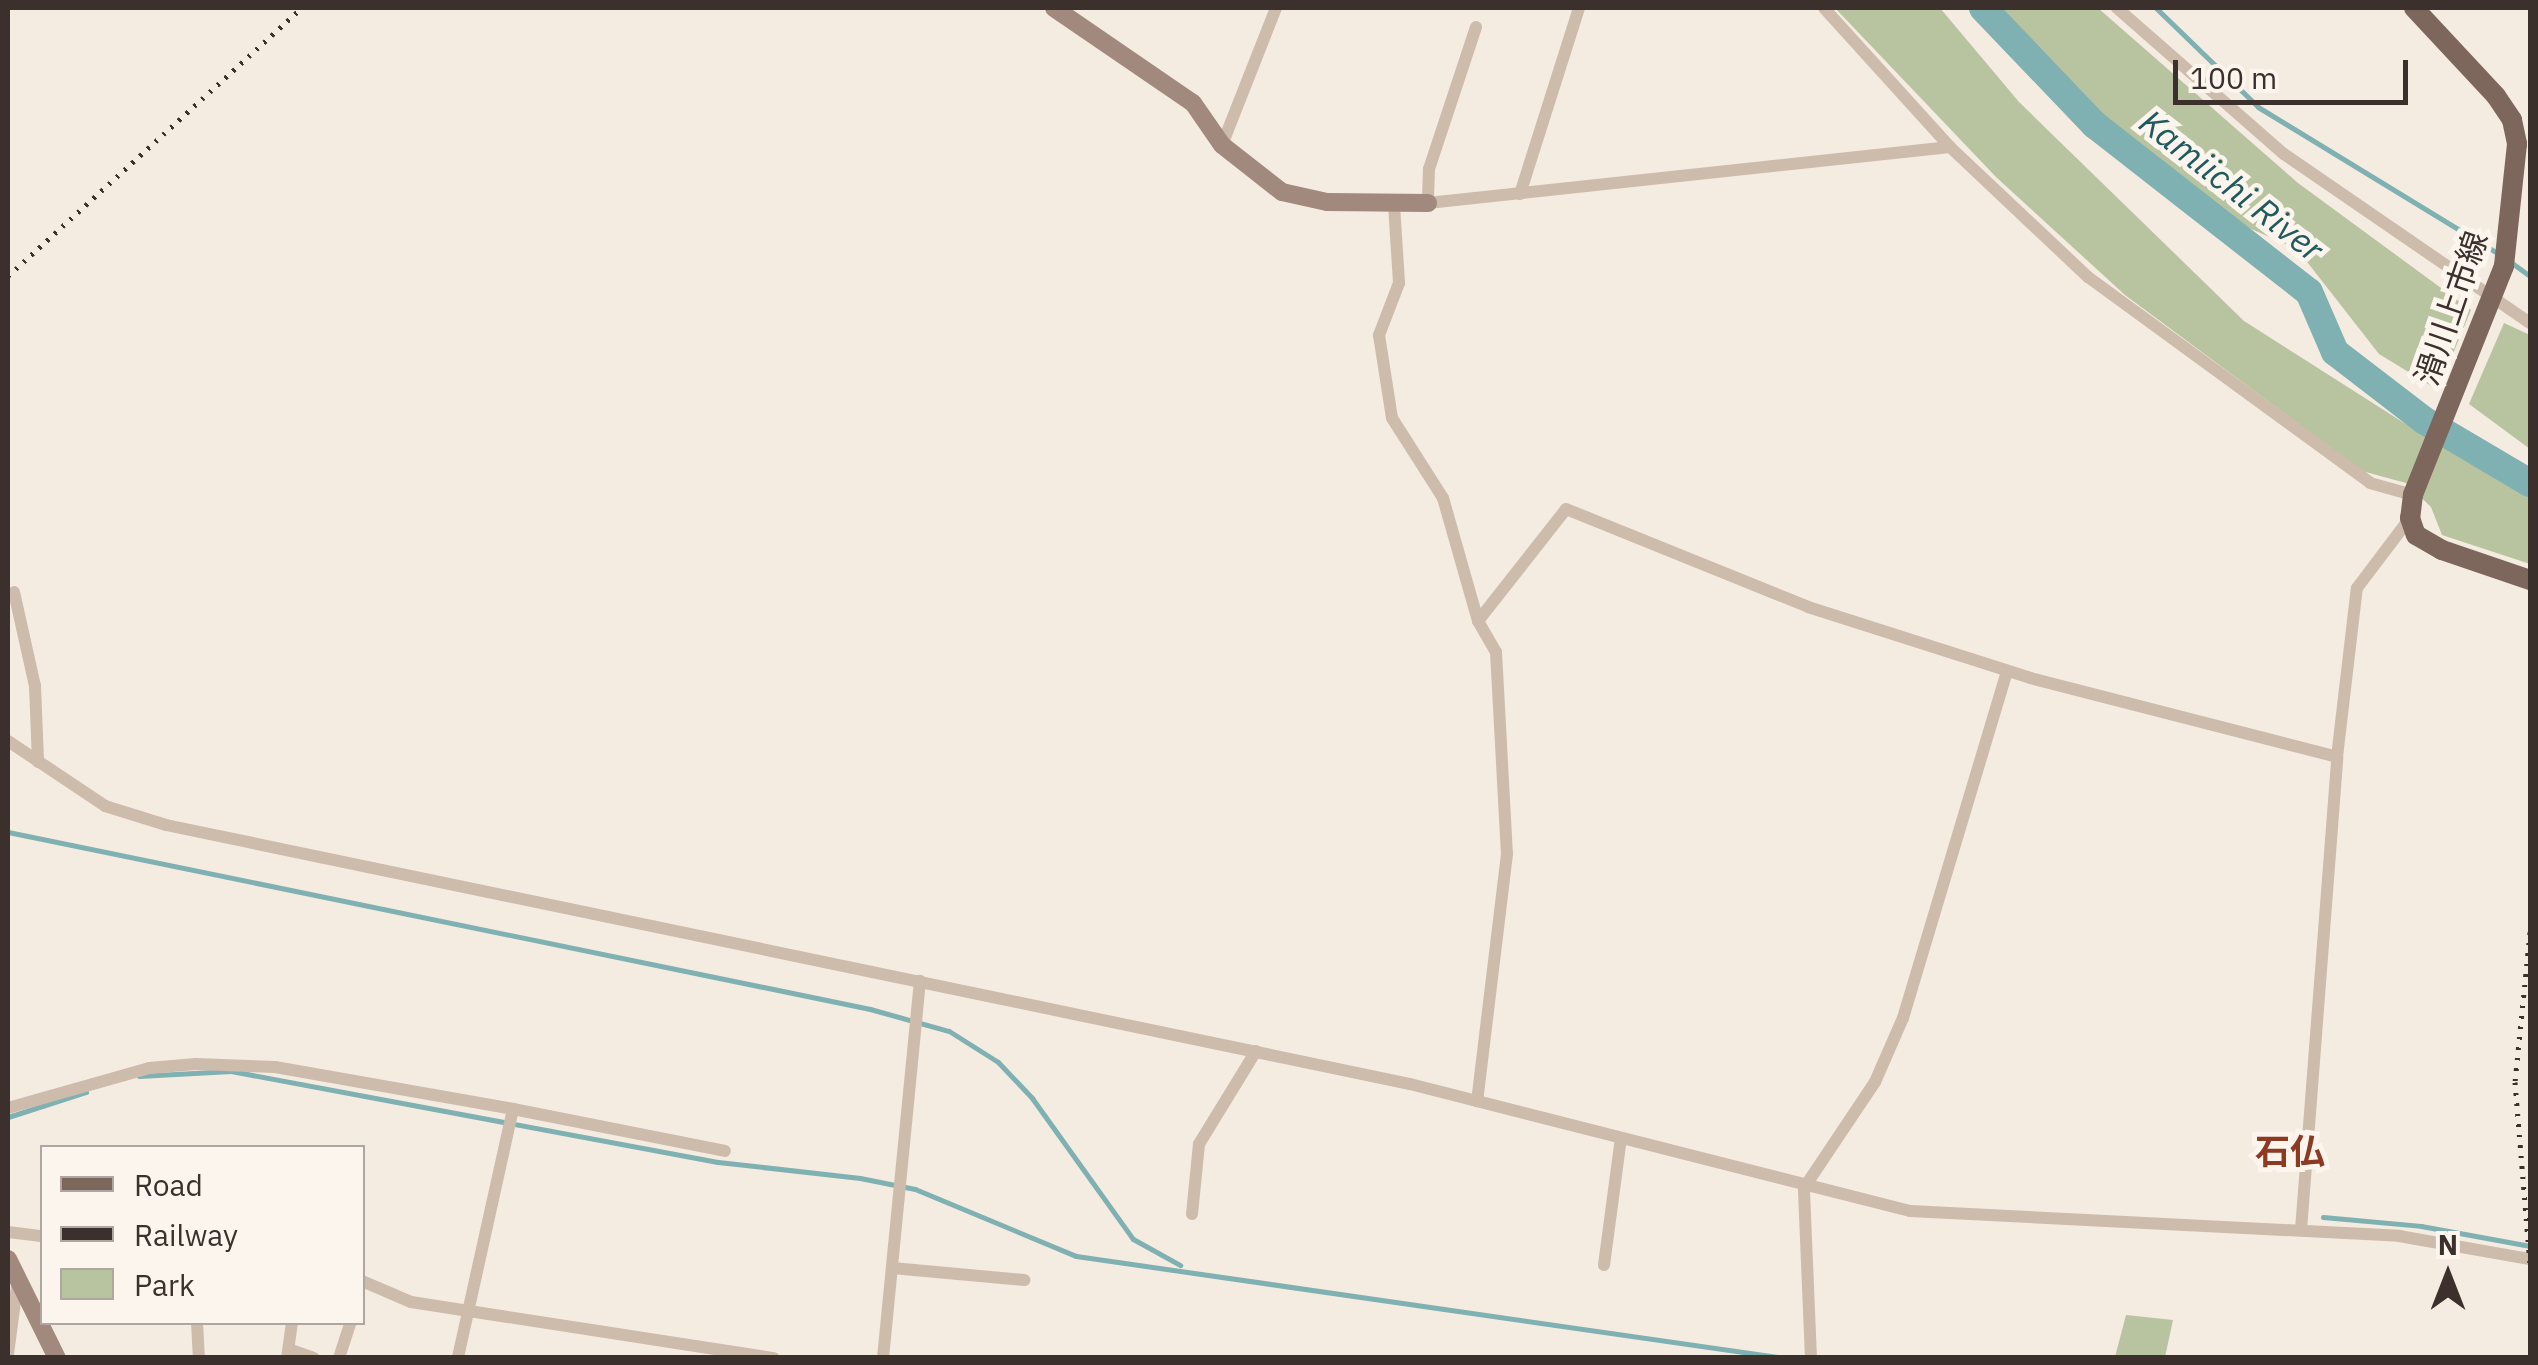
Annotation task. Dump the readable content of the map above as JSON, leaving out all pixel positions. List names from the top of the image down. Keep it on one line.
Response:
{"streets":{"main road":["滑川上市線"]},"districts":["石仏"],"water":["Kamiichi River"],"legend":["Road","Railway","Park"],"scale_bar":"100 m","north":"top"}
